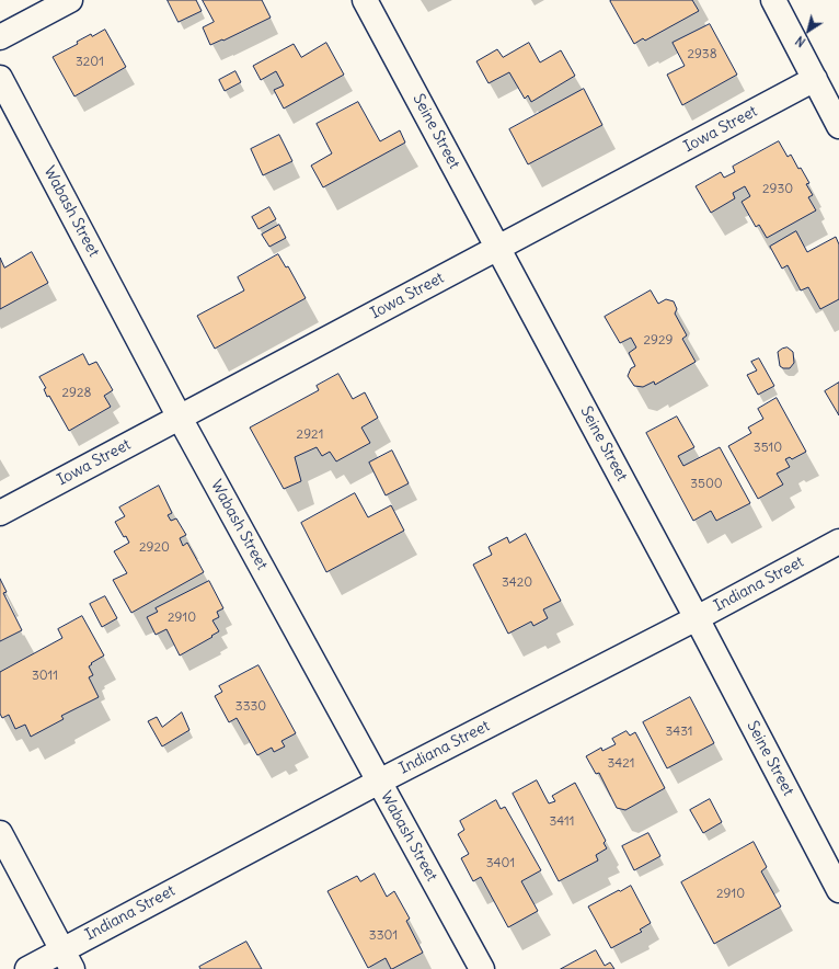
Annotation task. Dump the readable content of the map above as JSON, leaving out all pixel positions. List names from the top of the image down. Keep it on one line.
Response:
{"streets":{"street":["Iowa Street","Seine Street","Wabash Street","Indiana Street"]},"crossings":[["Iowa Street","Seine Street"],["Iowa Street","Wabash Street"],["Seine Street","Indiana Street"],["Wabash Street","Indiana Street"]],"house_numbers":["2938","3201","2930","2929","2928","2921","3510","3500","2920","3420","2910","3011","3330","3431","3421","3411","3401","2910","3301"],"north":"bottom left"}
